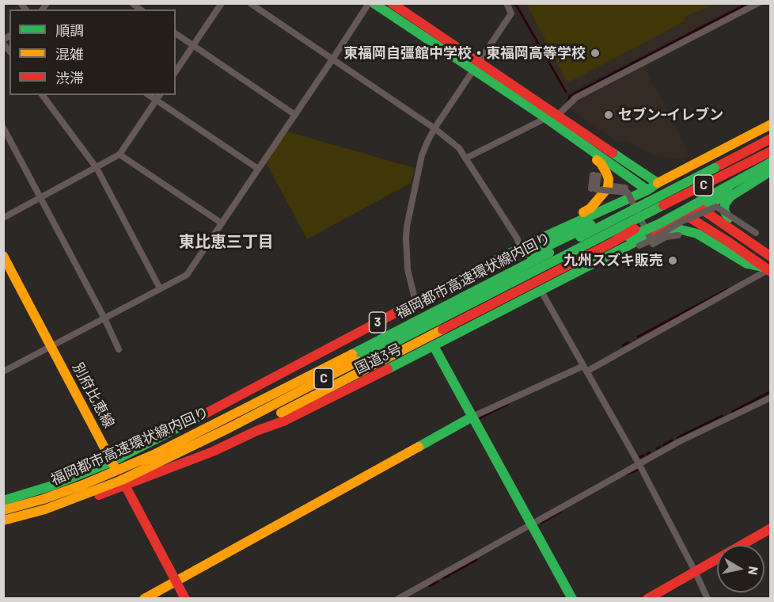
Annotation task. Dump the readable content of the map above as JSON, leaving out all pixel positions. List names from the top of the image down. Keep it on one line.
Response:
{"streets":{"main road":["C","福岡都市高速環状線内回り","3","国道3号","別府比恵線"]},"crossings":[["3","別府比恵線"],["国道3号","別府比恵線"]],"districts":["東比恵三丁目"],"places":["東福岡自彊館中学校・東福岡高等学校","セブン-イレブン","九州スズキ販売"],"legend":["順調","混雑","渋滞"],"north":"right"}
